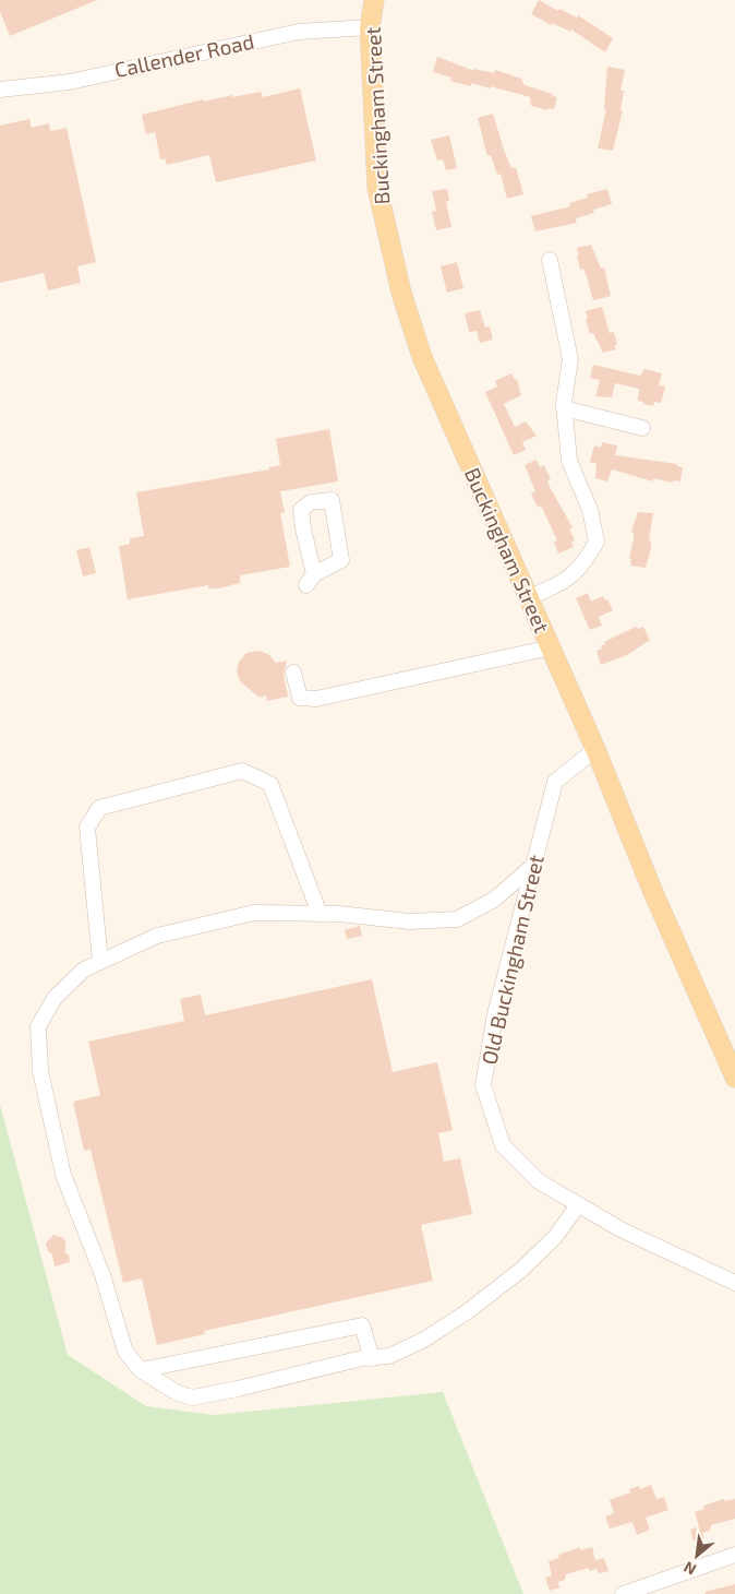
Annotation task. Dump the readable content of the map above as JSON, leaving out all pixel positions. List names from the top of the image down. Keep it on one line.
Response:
{"streets":{"main road":["Buckingham Street"],"street":["Callender Road","Old Buckingham Street"]},"crossings":[["Callender Road","Buckingham Street"],["Buckingham Street","Old Buckingham Street"]],"north":"bottom left"}
